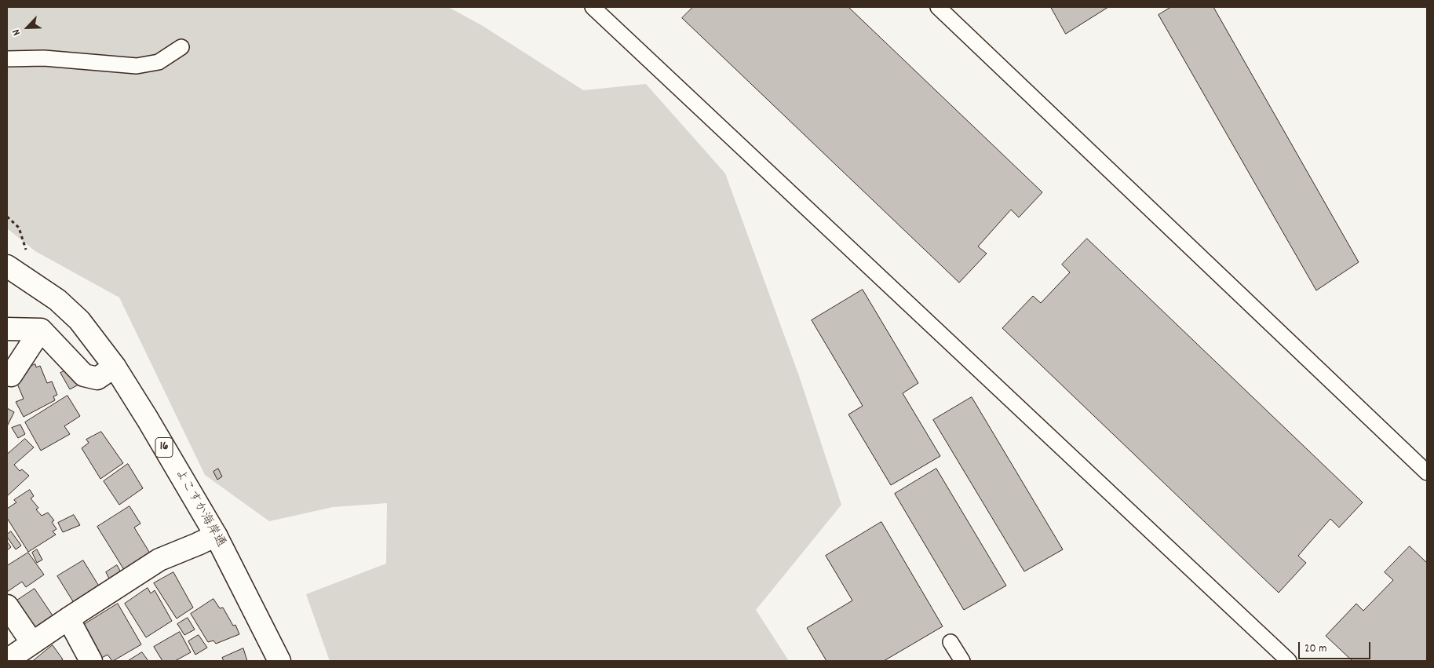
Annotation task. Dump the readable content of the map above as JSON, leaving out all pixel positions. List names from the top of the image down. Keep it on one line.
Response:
{"streets":{"main road":["16","よこすか海岸通"]},"scale_bar":"20 m","north":"bottom left"}
